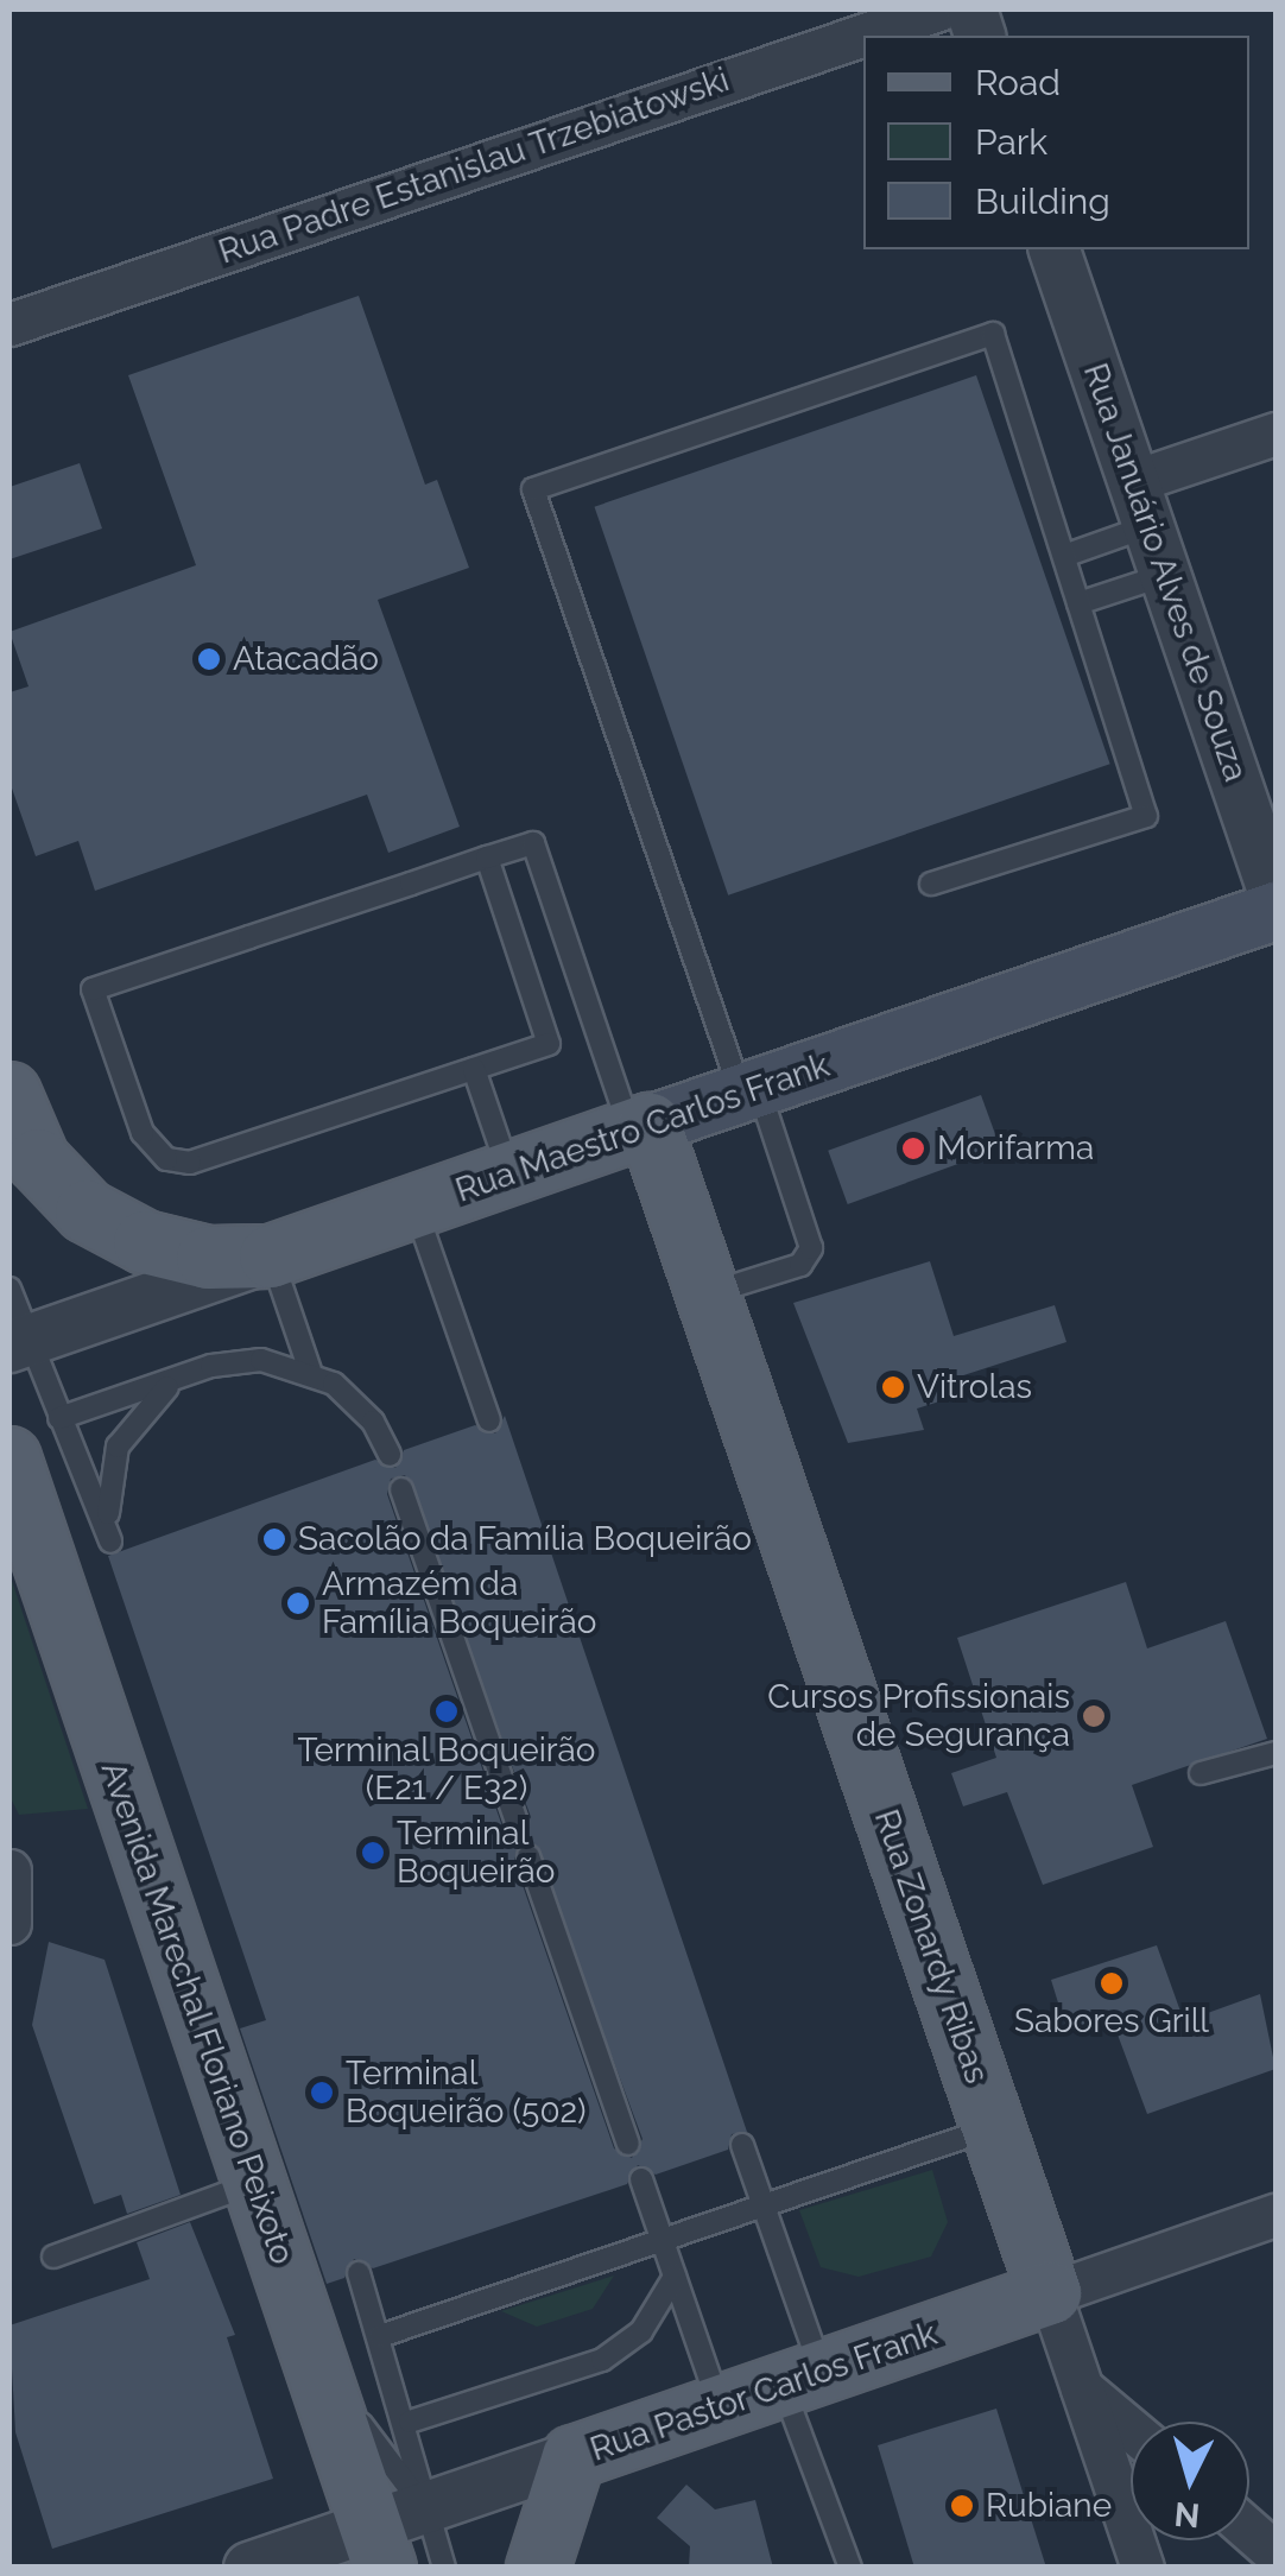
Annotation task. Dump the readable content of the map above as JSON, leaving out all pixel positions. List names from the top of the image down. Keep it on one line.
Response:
{"streets":{"main road":["Rua Maestro Carlos Frank","Rua Zonardy Ribas","Avenida Marechal Floriano Peixoto","Rua Pastor Carlos Frank"],"street":["Rua Padre Estanislau Trzebiatowski","Rua Januário Alves de Souza"]},"crossings":[["Rua Maestro Carlos Frank","Rua Zonardy Ribas"],["Rua Zonardy Ribas","Rua Pastor Carlos Frank"],["Avenida Marechal Floriano Peixoto","Rua Pastor Carlos Frank"]],"places":["Atacadão","Morifarma","Vitrolas","Sacolão da Família Boqueirão","Armazém da Família Boqueirão","Terminal Boqueirão (E21 / E32)","Cursos Profissionais de Segurança","Terminal Boqueirão","Sabores Grill","Terminal Boqueirão (502)","Rubiane"],"legend":["Road","Park","Building"],"north":"bottom"}
